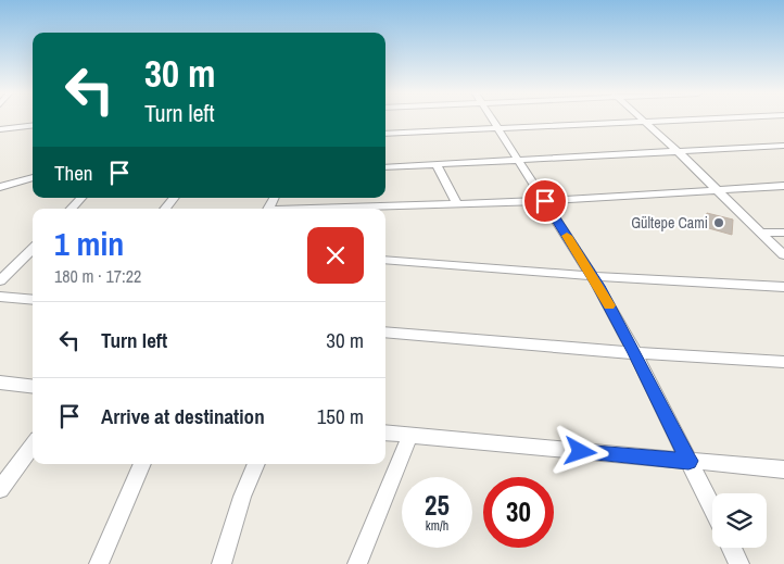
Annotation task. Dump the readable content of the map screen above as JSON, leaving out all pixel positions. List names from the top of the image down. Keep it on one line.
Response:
{"places":["Gültepe Cami"],"page":{"turn":["30 m","Turn left"],"then":"Then","heading":["1 min","180 m · 17:22"],"list":[{"name":"Turn left","value":"30 m"},{"name":"Arrive at destination","value":"150 m"}],"speed":"25 km/h","limit":"30"}}
